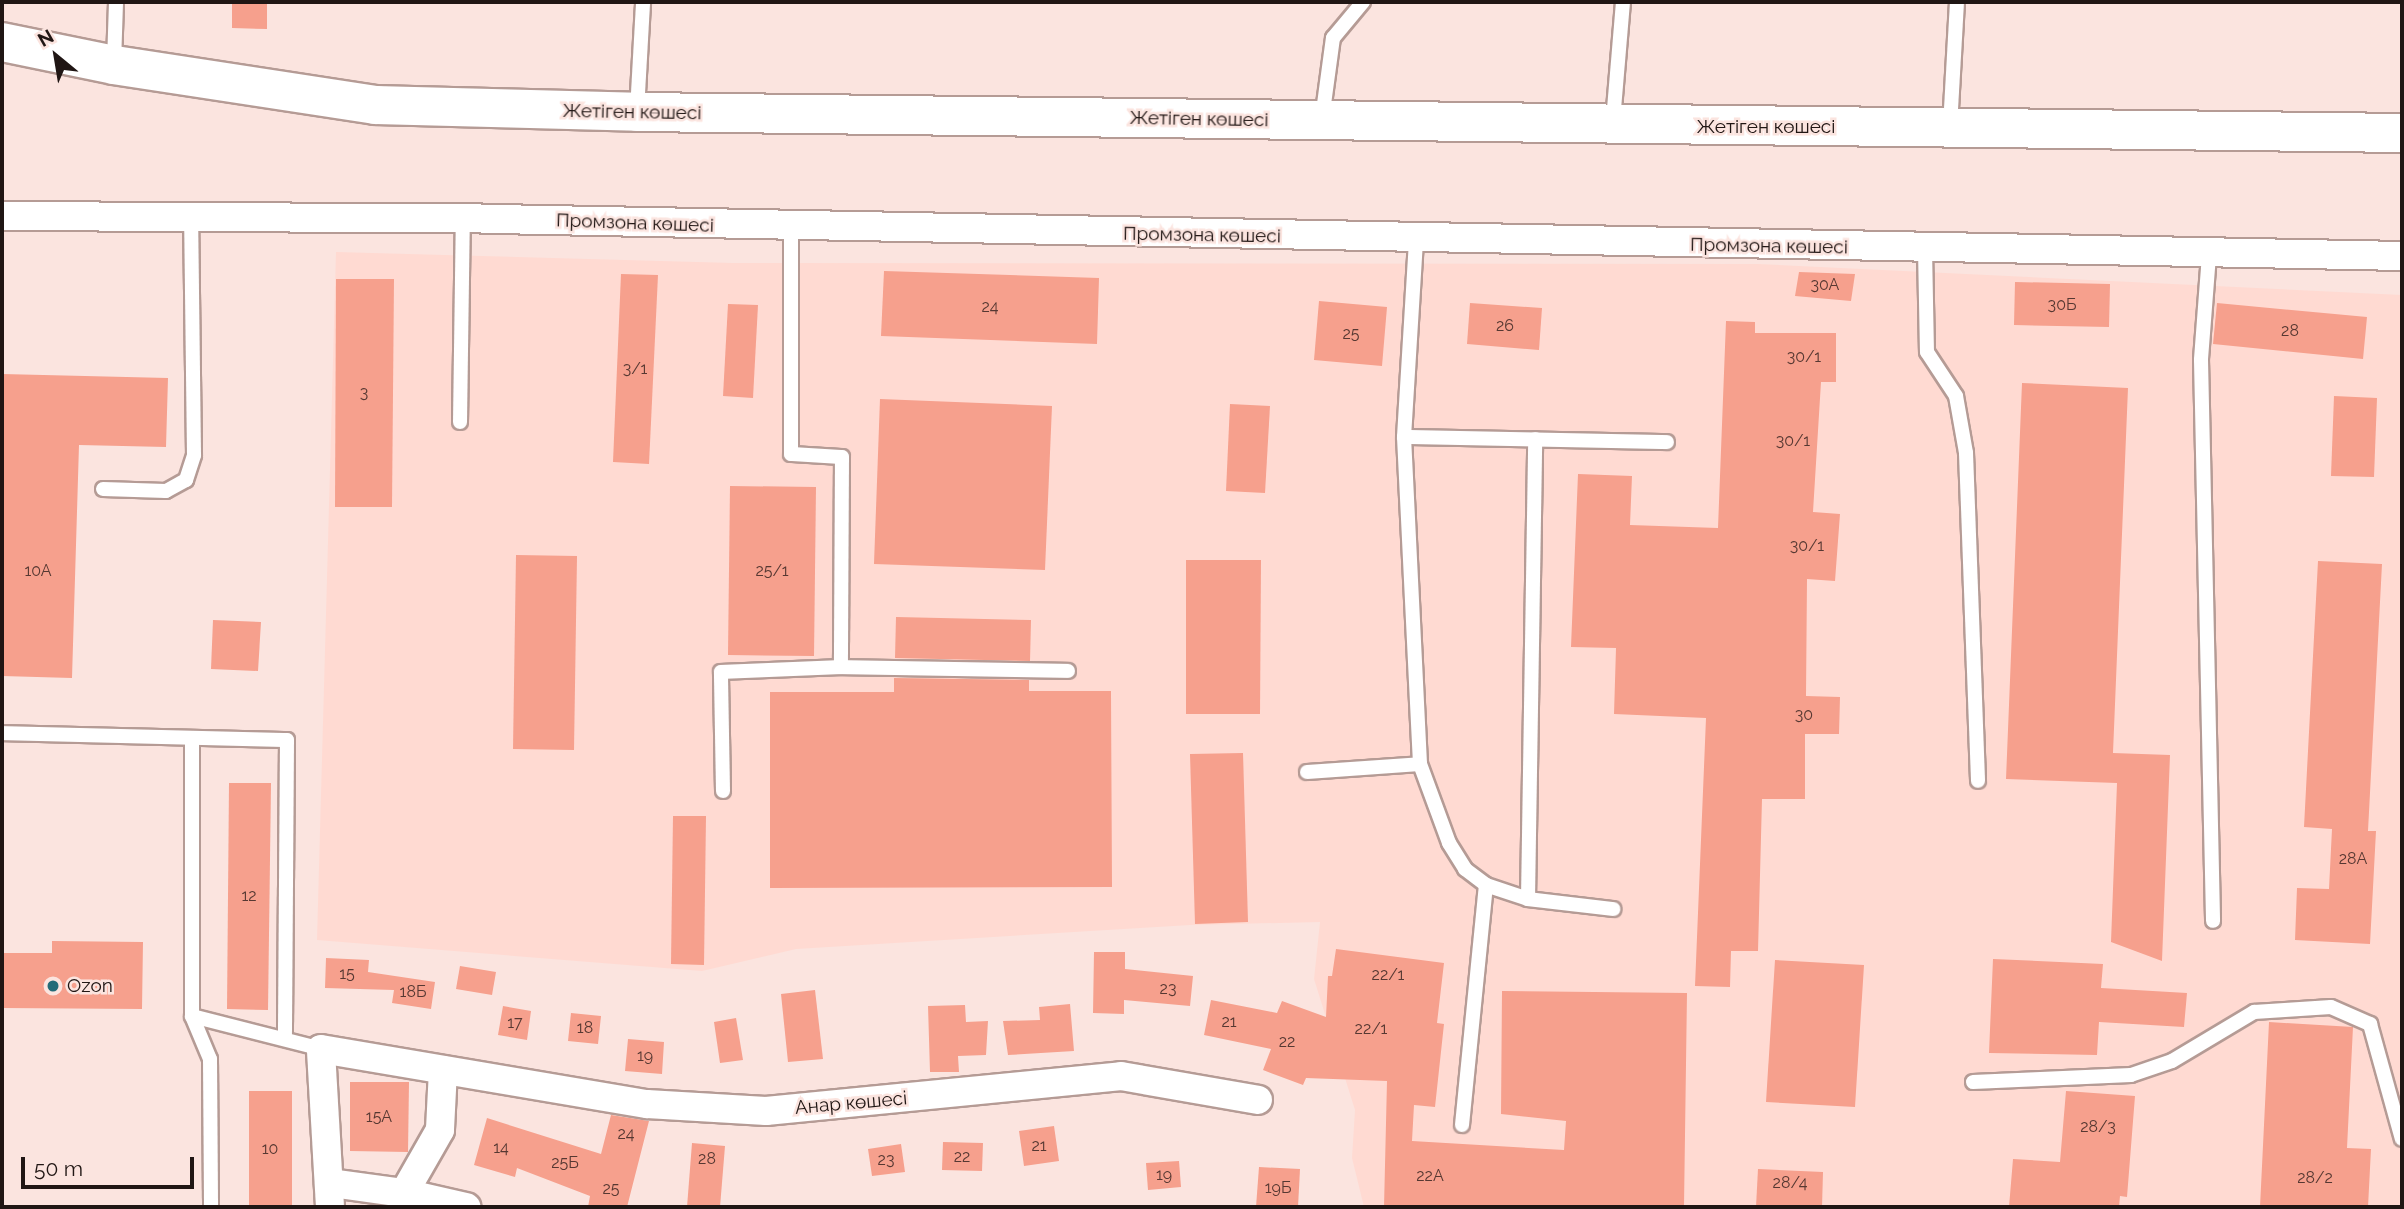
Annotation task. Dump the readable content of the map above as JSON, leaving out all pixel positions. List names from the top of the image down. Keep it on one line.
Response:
{"streets":{"street":["Жетіген көшесі","Промзона көшесі","Анар көшесі"]},"places":["Ozon"],"house_numbers":["30А","30Б","24","26","28","25","30/1","3/1","3","30/1","30/1","10А","25/1","30","28А","12","15","22/1","23","18Б","21","17","18","22/1","22","19","15А","28/3","24","21","14","10","22","28","23","25Б","19","22А","28/2","28/4","19Б","25"],"scale_bar":"50 m","north":"top left"}
